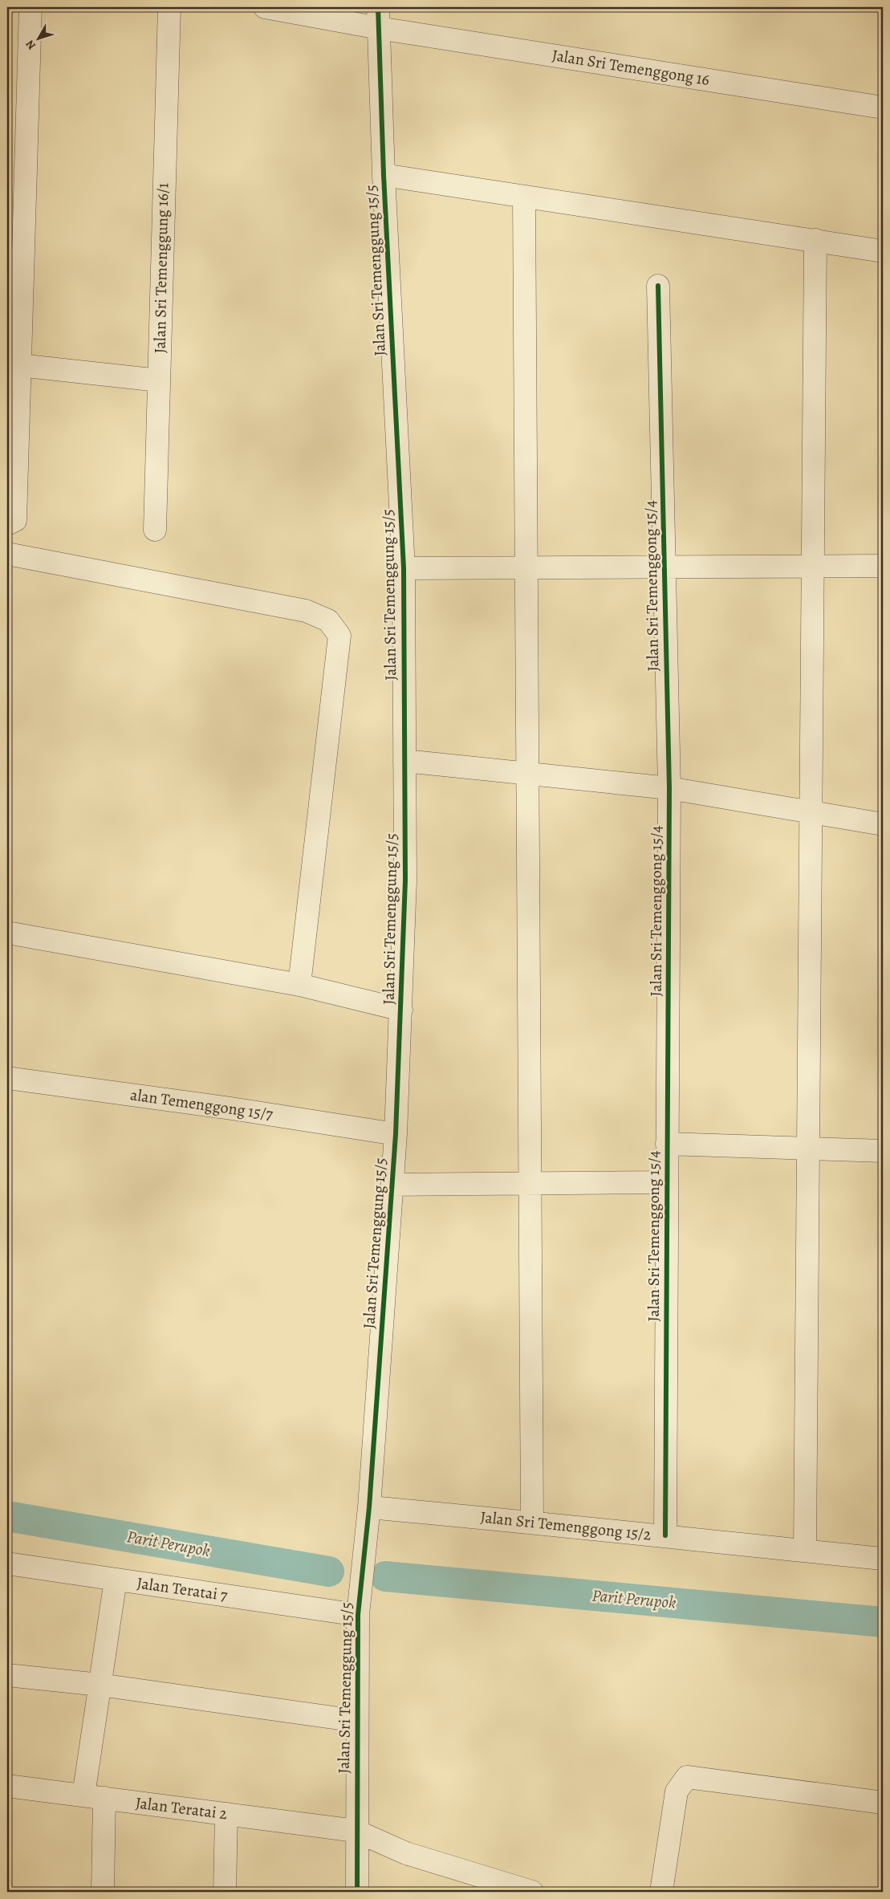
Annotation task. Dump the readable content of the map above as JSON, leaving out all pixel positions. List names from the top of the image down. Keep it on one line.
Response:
{"streets":{"street":["Jalan Sri Temenggong 16","Jalan Sri Temenggung 16/1","Jalan Sri Temenggung 15/5","Jalan Sri Temenggong 15/4","alan Temenggong 15/7","Jalan Sri Temenggong 15/2","Jalan Teratai 7","Jalan Teratai 2"]},"crossings":[["Jalan Sri Temenggong 16","Jalan Sri Temenggung 15/5"],["Jalan Sri Temenggung 15/5","alan Temenggong 15/7"],["Jalan Sri Temenggung 15/5","Jalan Sri Temenggong 15/2"],["Jalan Sri Temenggung 15/5","Jalan Teratai 7"],["Jalan Sri Temenggung 15/5","Jalan Teratai 2"],["Jalan Sri Temenggong 15/4","Jalan Sri Temenggong 15/2"]],"water":["Parit Perupok"],"north":"bottom left"}
